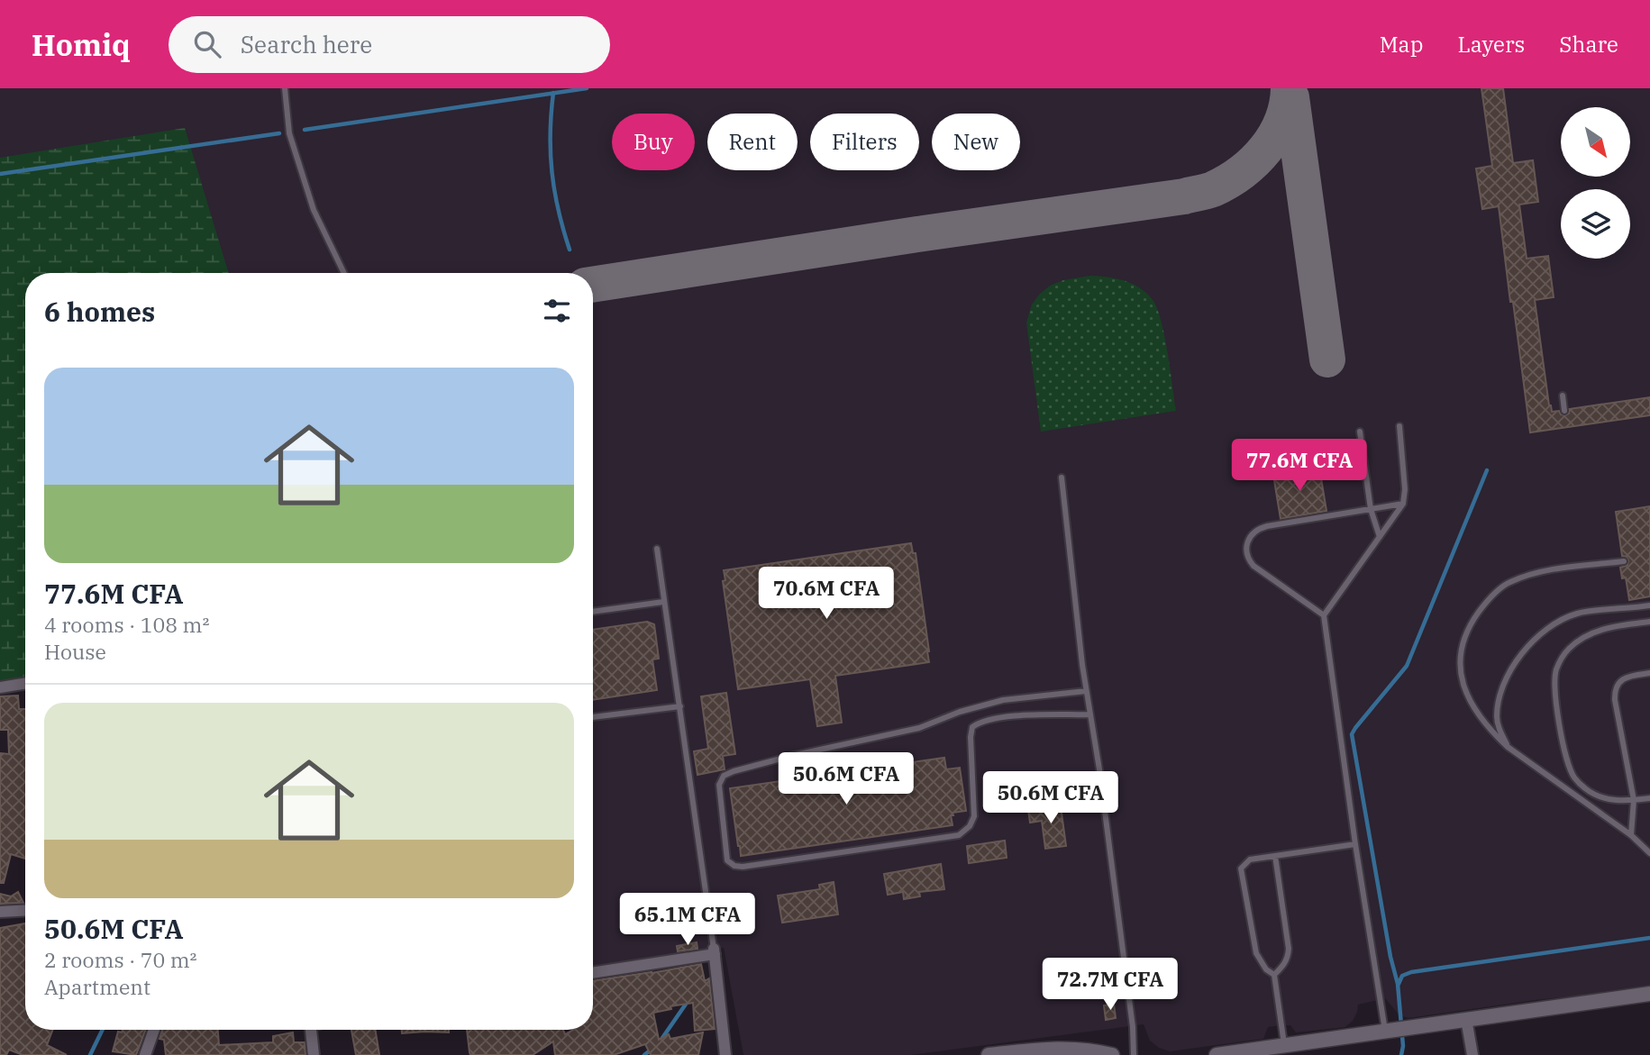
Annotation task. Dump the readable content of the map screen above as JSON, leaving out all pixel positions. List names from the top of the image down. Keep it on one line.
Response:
{"north":"bottom right","page":{"header":"Homiq","search":"Search here","nav":["Map","Layers","Share"],"chip":["Buy","Rent","Filters","New"],"heading":"6 homes","list":[{"name":"77.6M CFA","note":"4 rooms · 108 m² · House"},{"name":"50.6M CFA","note":"2 rooms · 70 m² · Apartment"}],"price":["77.6M CFA","70.6M CFA","50.6M CFA","50.6M CFA","65.1M CFA","72.7M CFA"]}}
